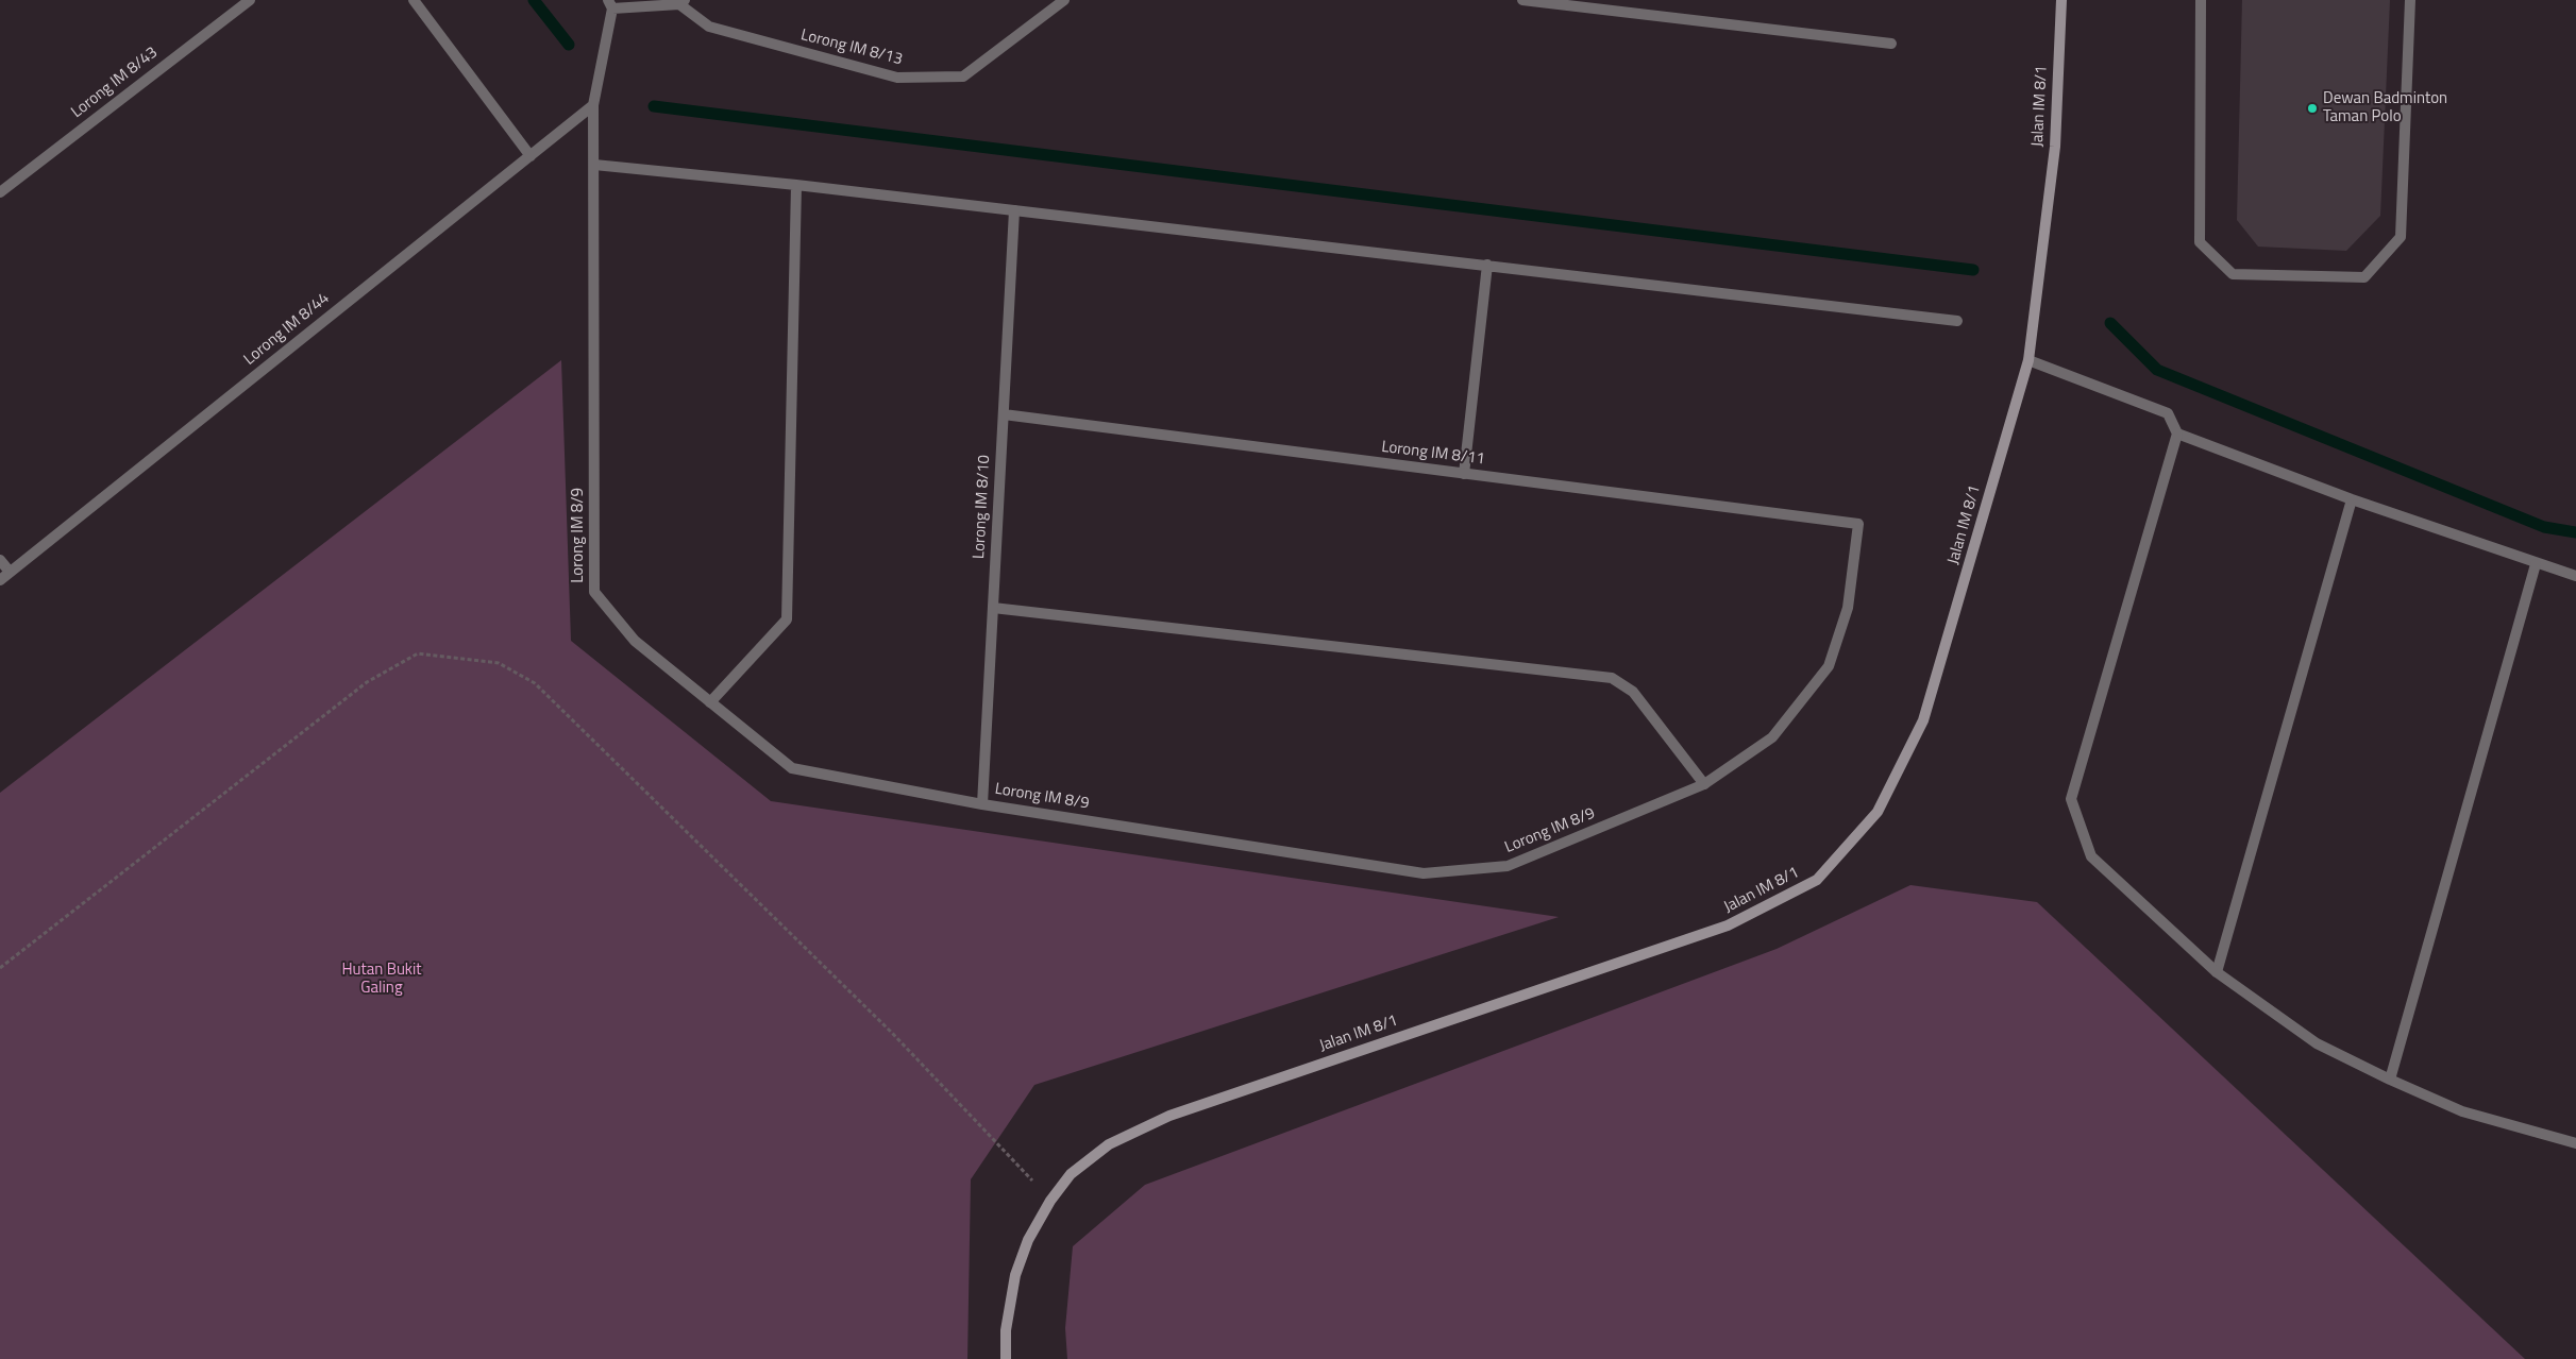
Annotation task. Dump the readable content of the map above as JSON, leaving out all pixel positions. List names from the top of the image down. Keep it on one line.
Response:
{"streets":{"street":["Lorong IM 8/13","Lorong IM 8/43","Jalan IM 8/1","Lorong IM 8/44","Lorong IM 8/11","Lorong IM 8/10","Lorong IM 8/9"]},"crossings":[["Lorong IM 8/44","Lorong IM 8/9"],["Lorong IM 8/11","Lorong IM 8/10"],["Lorong IM 8/11","Lorong IM 8/9"],["Lorong IM 8/10","Lorong IM 8/9"]],"parks":["Hutan Bukit Galing"],"places":["Dewan Badminton Taman Polo"]}
